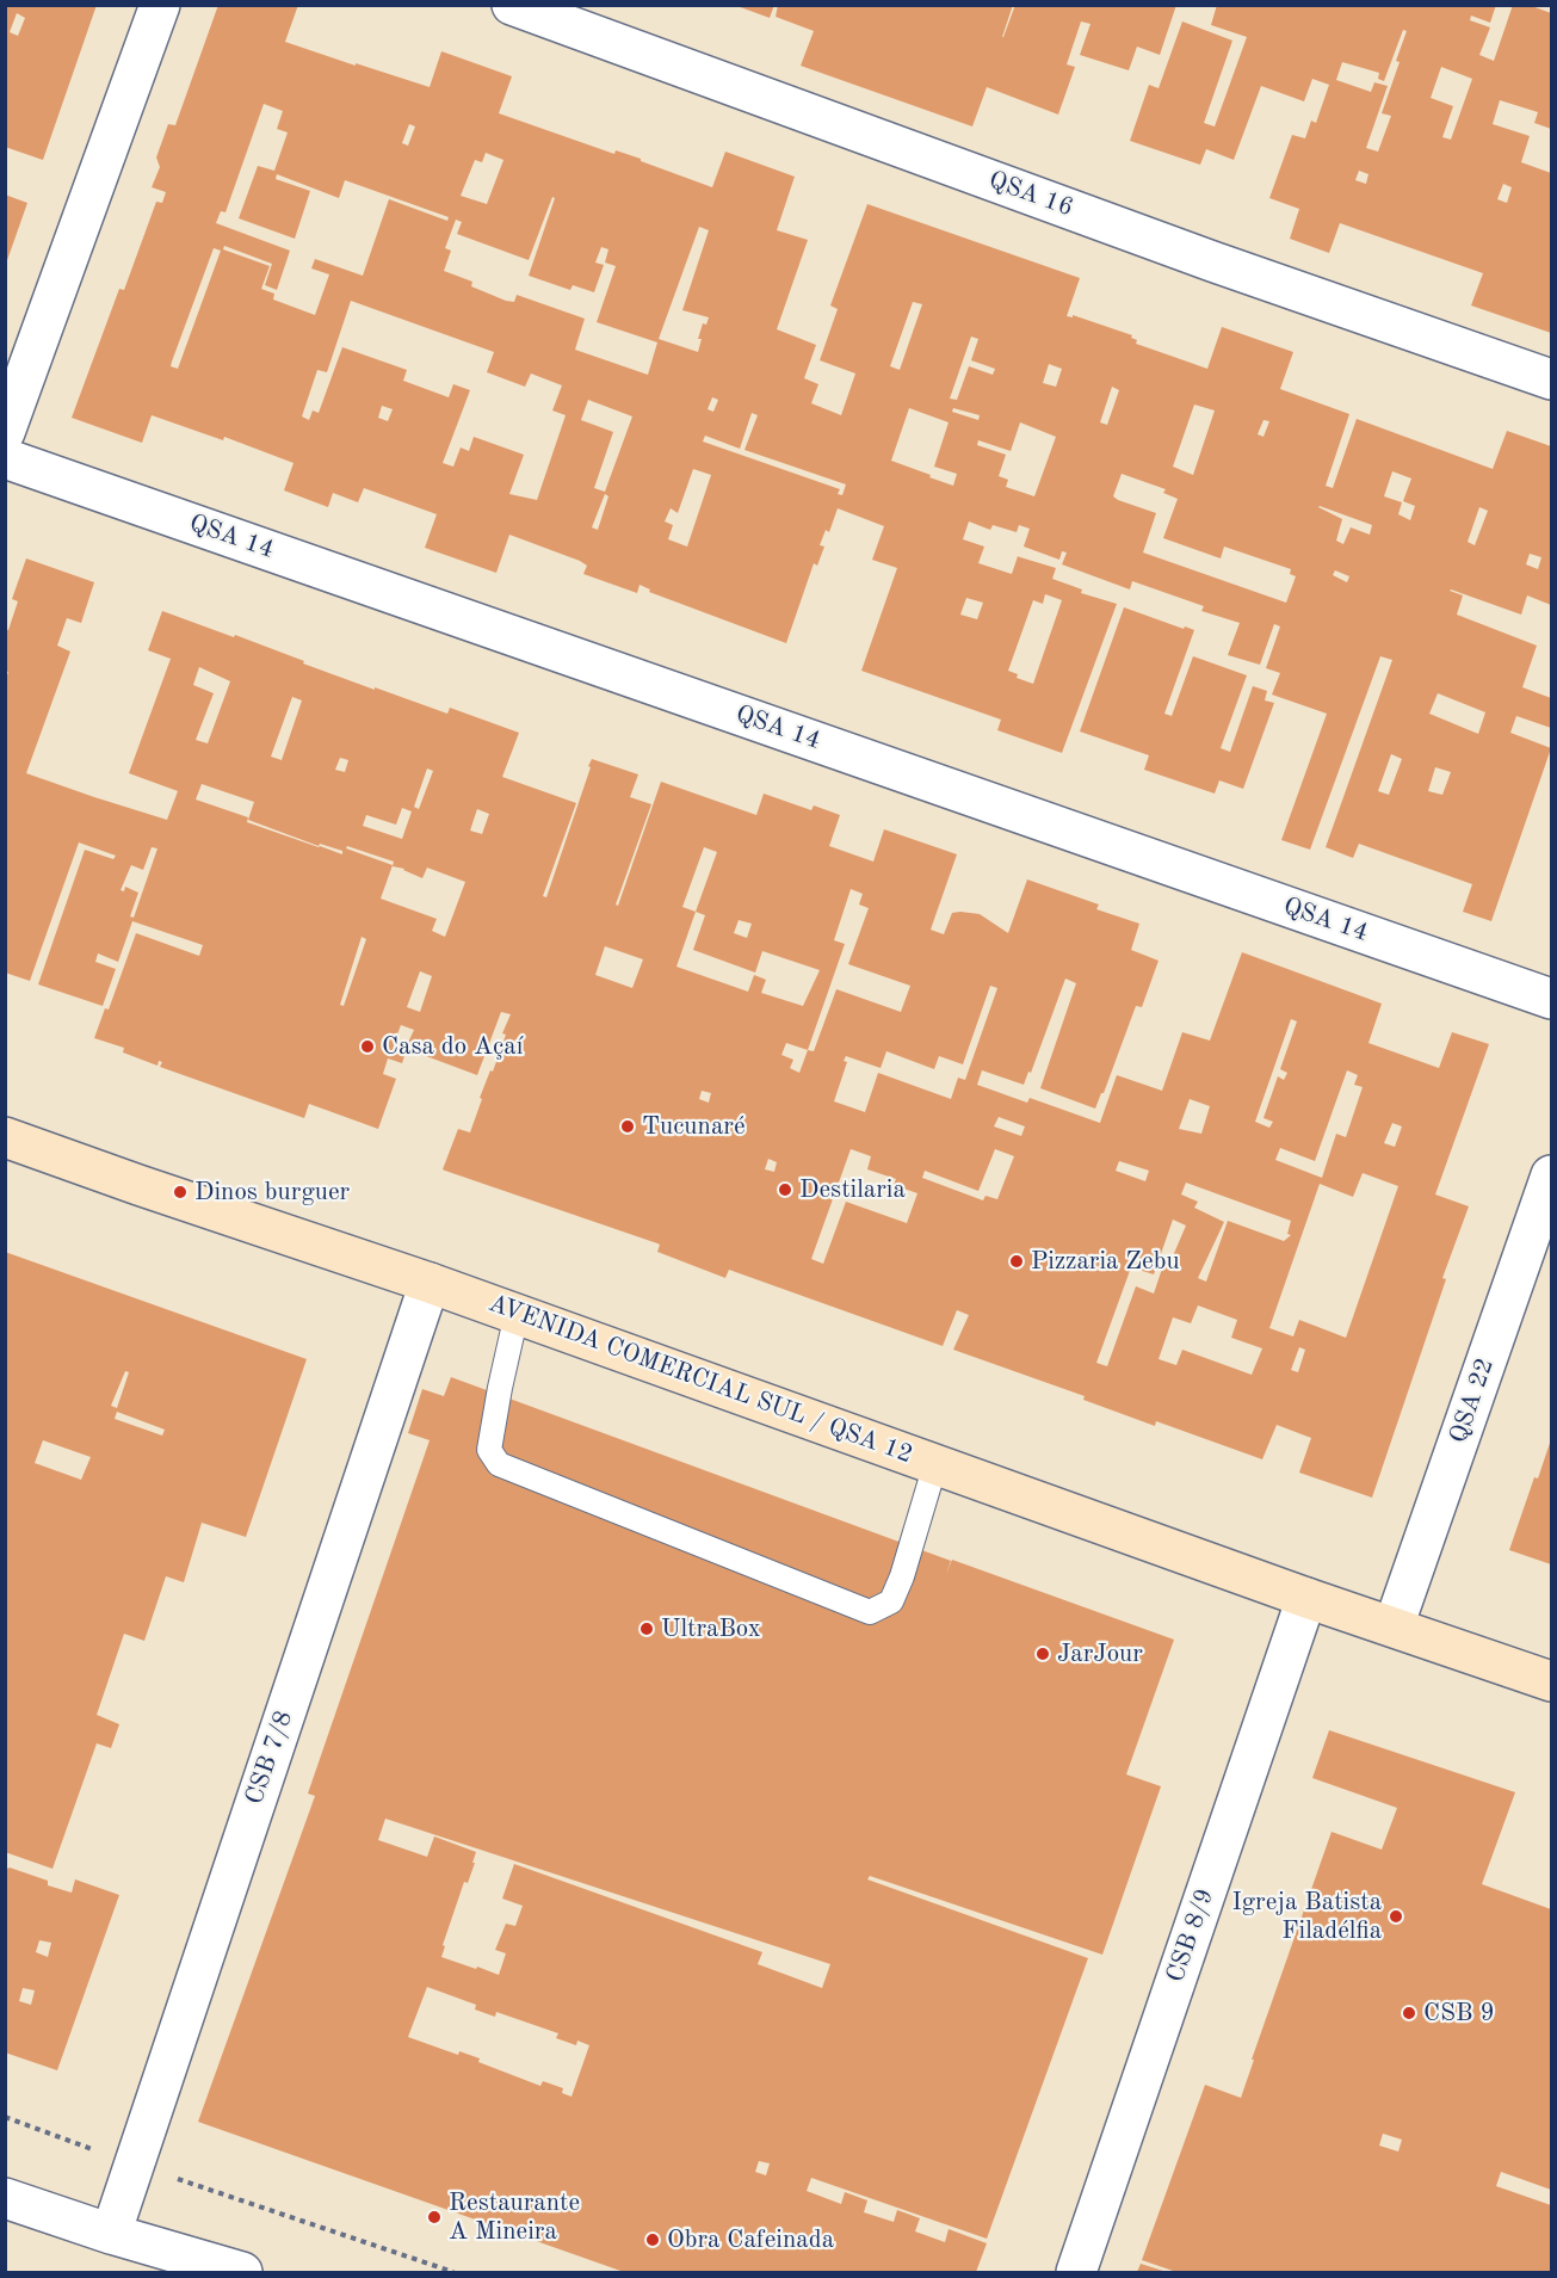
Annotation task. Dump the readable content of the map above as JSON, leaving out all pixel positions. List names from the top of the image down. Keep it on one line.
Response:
{"streets":{"main road":["AVENIDA COMERCIAL SUL / QSA 12"],"street":["QSA 16","QSA 14","QSA 22","CSB 7/8","CSB 8/9"]},"crossings":[["AVENIDA COMERCIAL SUL / QSA 12","QSA 22"],["AVENIDA COMERCIAL SUL / QSA 12","CSB 7/8"],["AVENIDA COMERCIAL SUL / QSA 12","CSB 8/9"]],"places":["Casa do Açaí","Tucunaré","Destilaria","Dinos burguer","Pizzaria Zebu","UltraBox","JarJour","Igreja Batista Filadélfia","CSB 9","Restaurante A Mineira","Obra Cafeinada"]}
